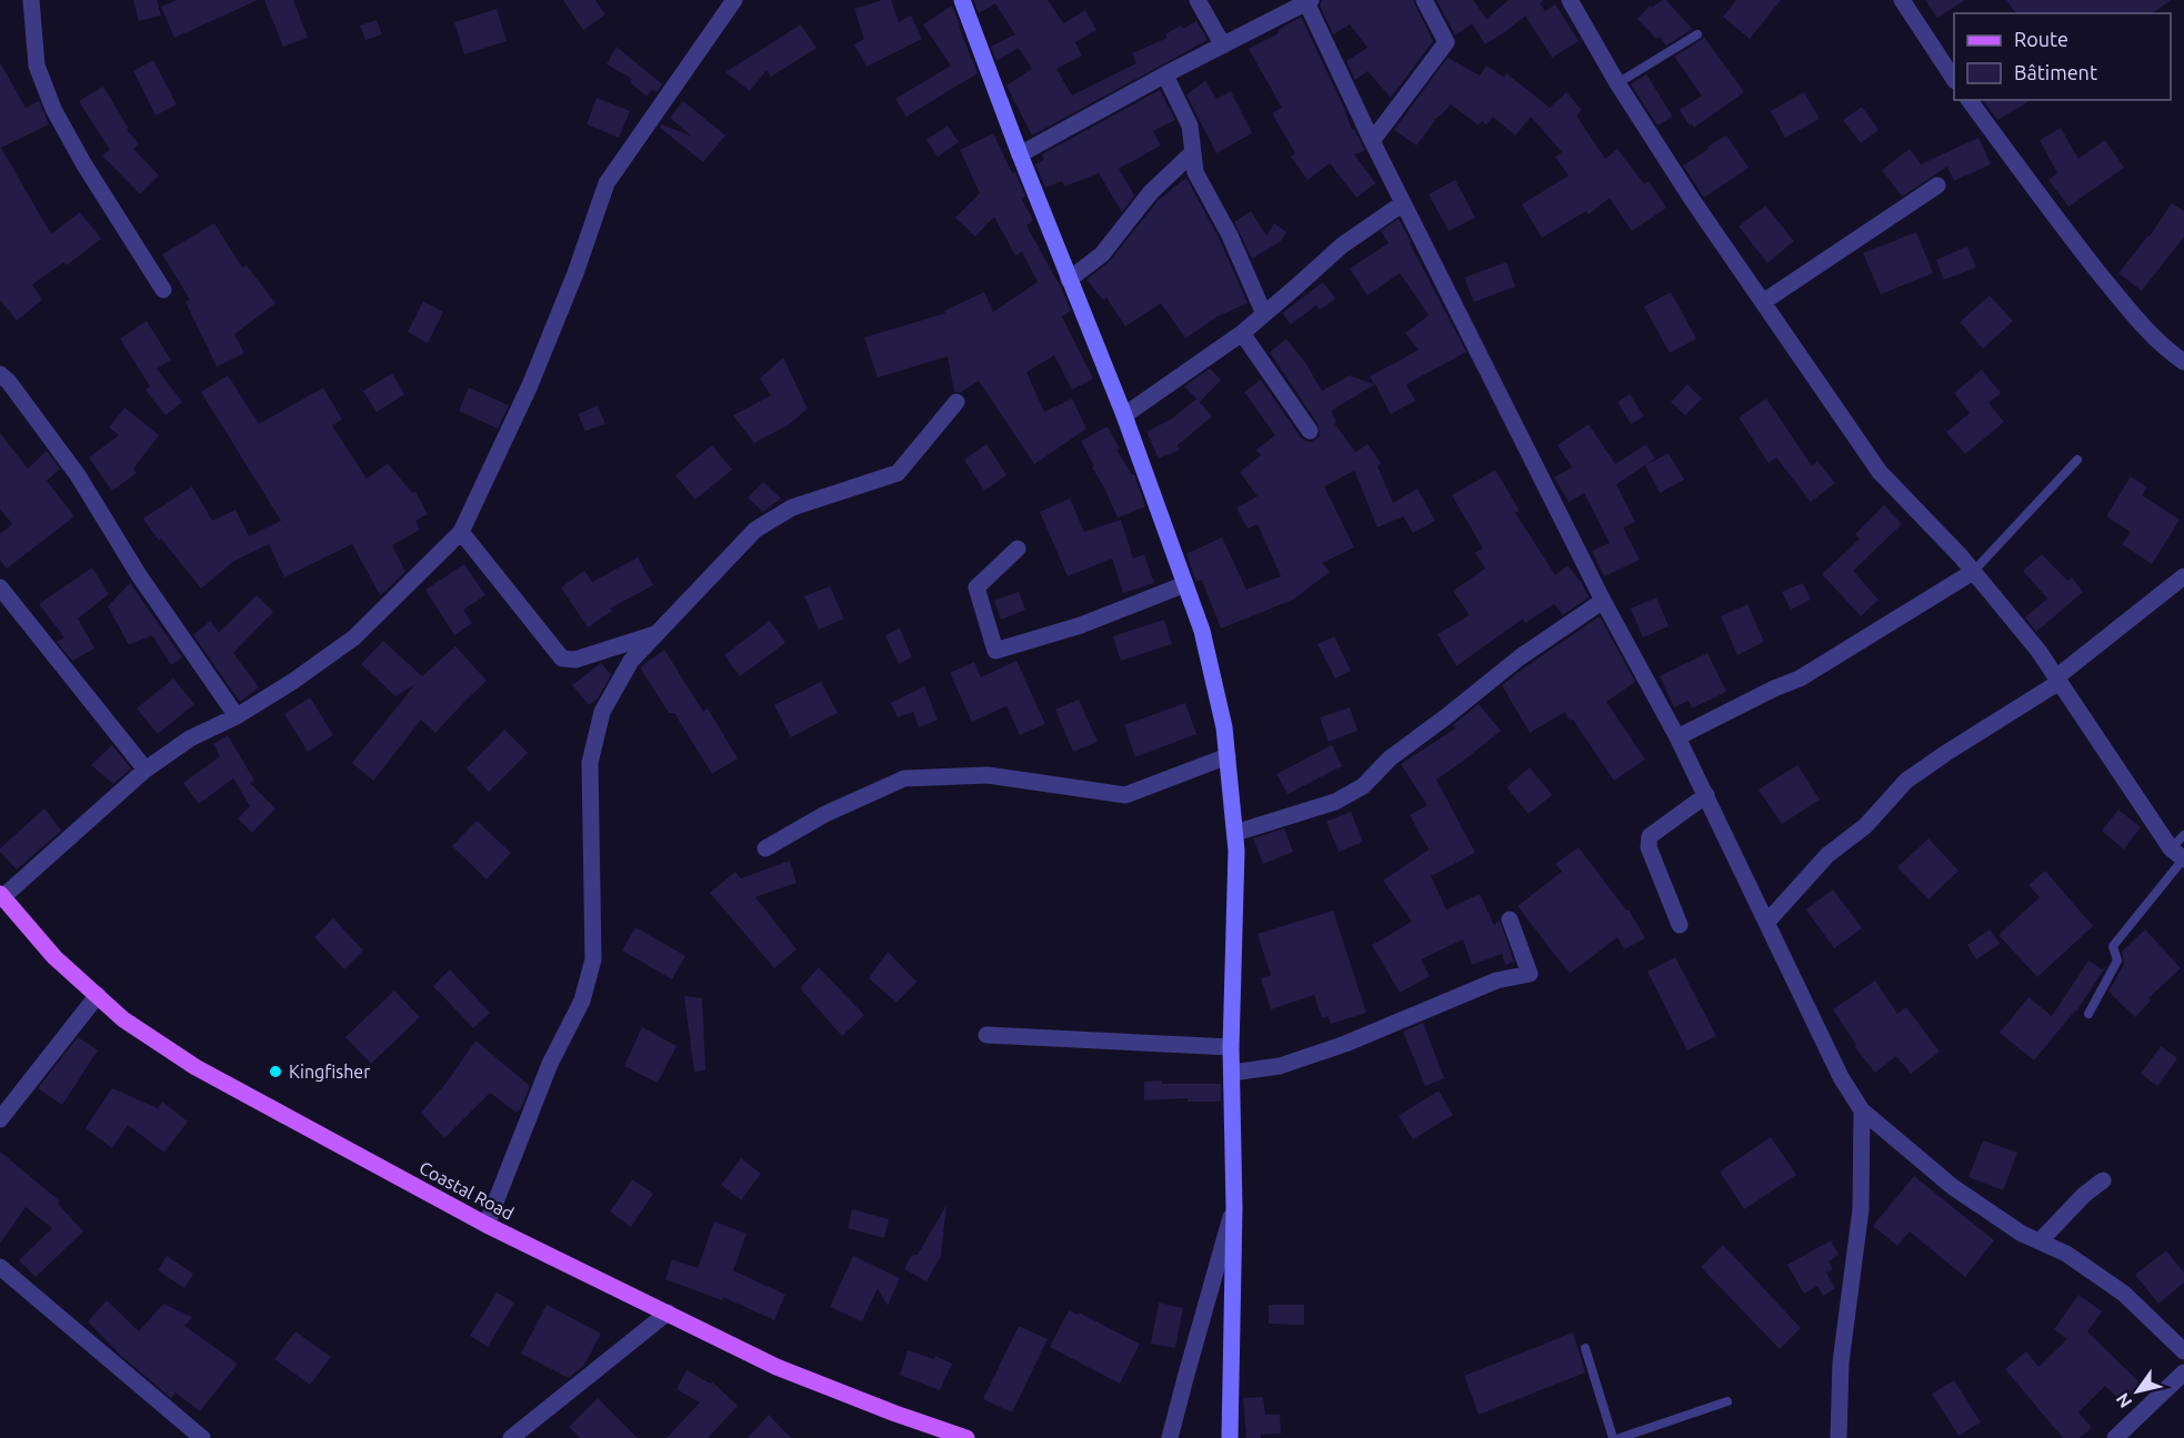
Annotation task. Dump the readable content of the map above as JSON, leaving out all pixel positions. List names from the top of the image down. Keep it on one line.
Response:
{"streets":{"main road":["Coastal Road"]},"places":["Kingfisher"],"legend":["Route","Bâtiment"],"north":"bottom left"}
